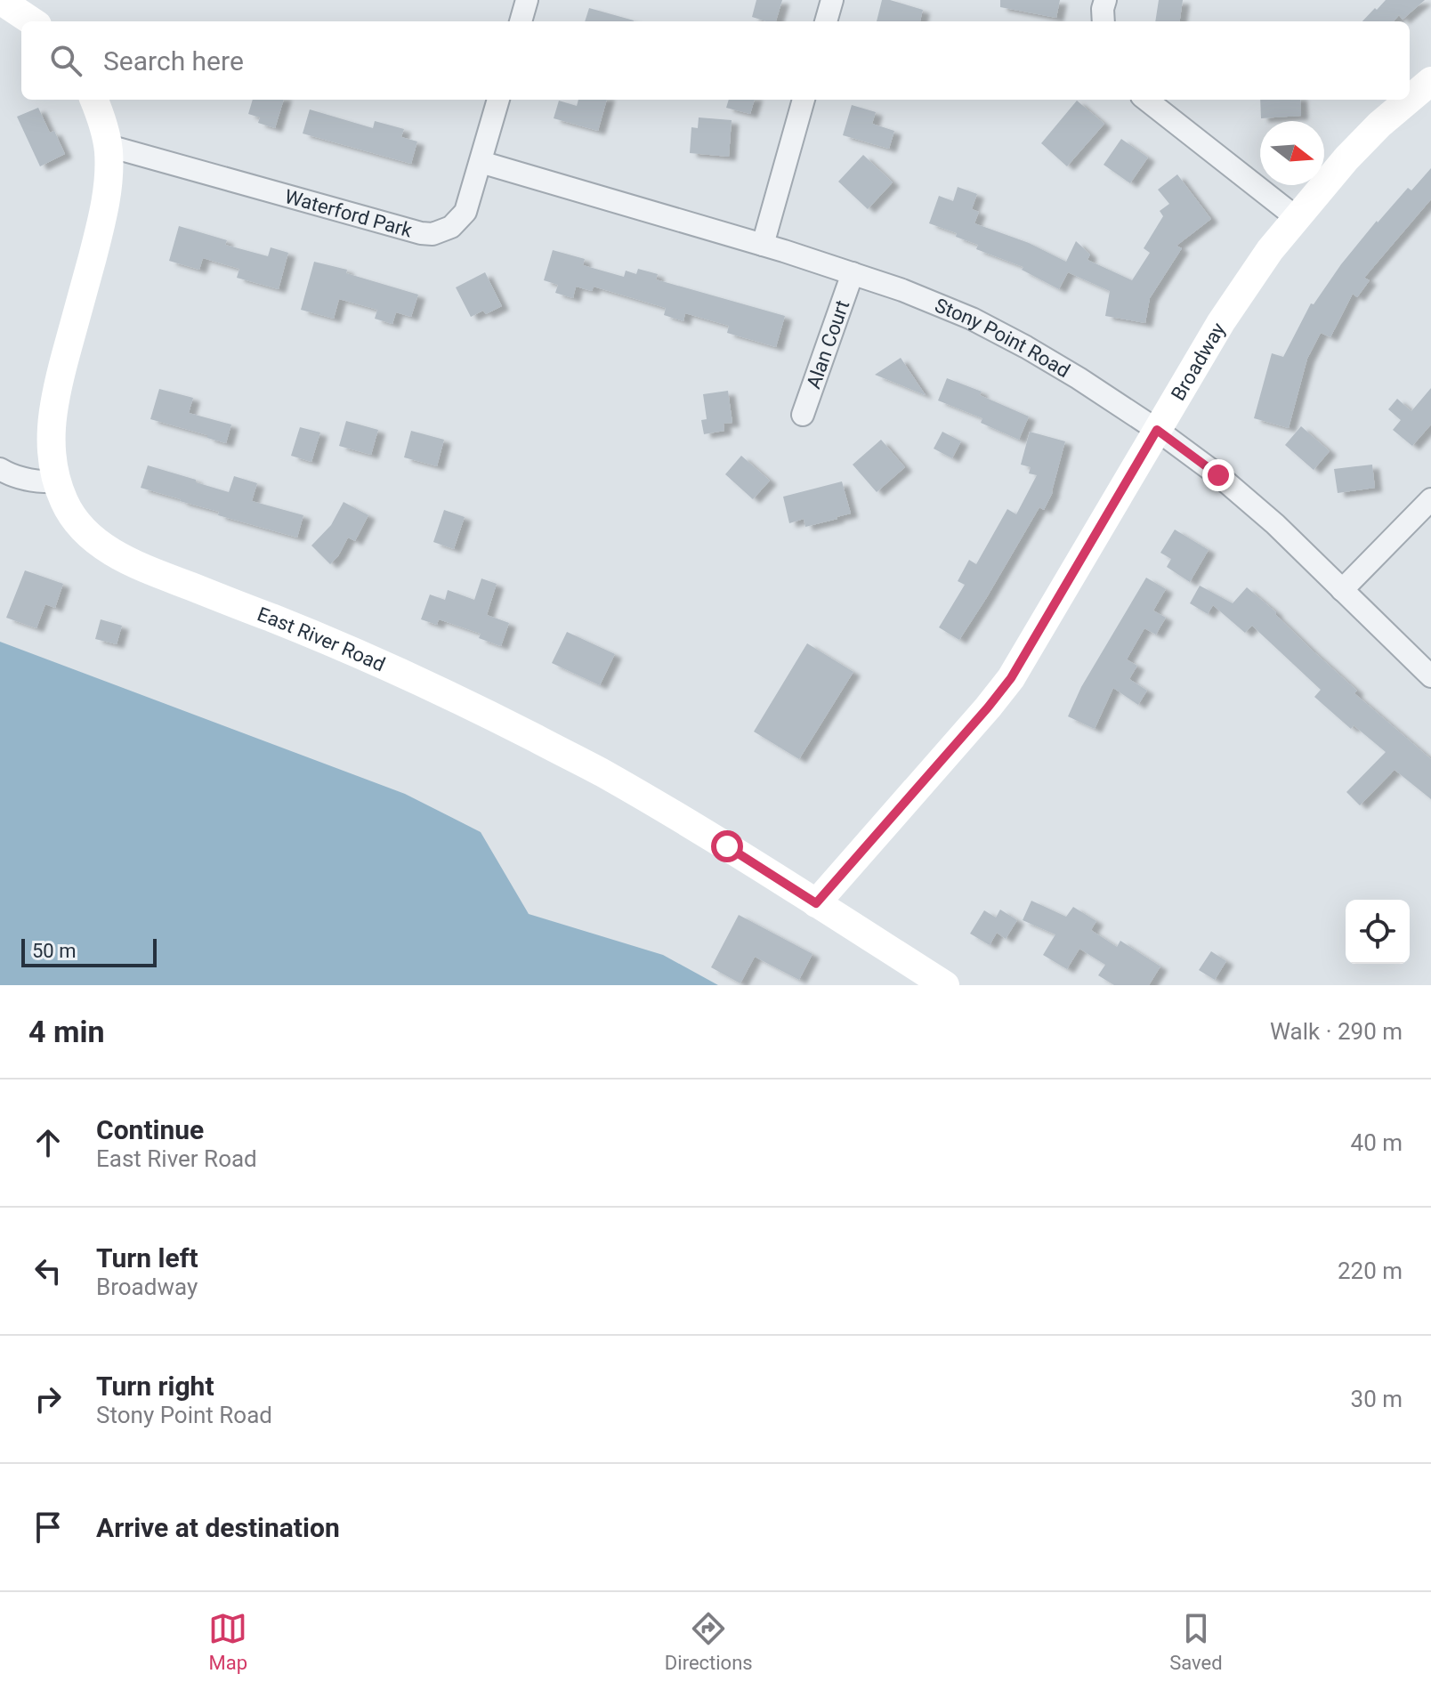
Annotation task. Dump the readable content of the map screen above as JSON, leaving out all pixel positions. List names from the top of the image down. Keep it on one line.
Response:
{"streets":{"main road":["Broadway","East River Road"],"street":["Waterford Park","Stony Point Road","Alan Court"]},"crossings":[["Waterford Park","Stony Point Road"],["Waterford Park","East River Road"],["Stony Point Road","Alan Court"],["Stony Point Road","Broadway"],["Broadway","East River Road"]],"scale_bar":"50 m","north":"right","page":{"search":"Search here","scale":"50 m","heading":["4 min","Walk · 290 m"],"list":[["Continue","East River Road","40 m"],["Turn left","Broadway","220 m"],["Turn right","Stony Point Road","30 m"],"Arrive at destination"],"nav":["Map","Directions","Saved"]}}
